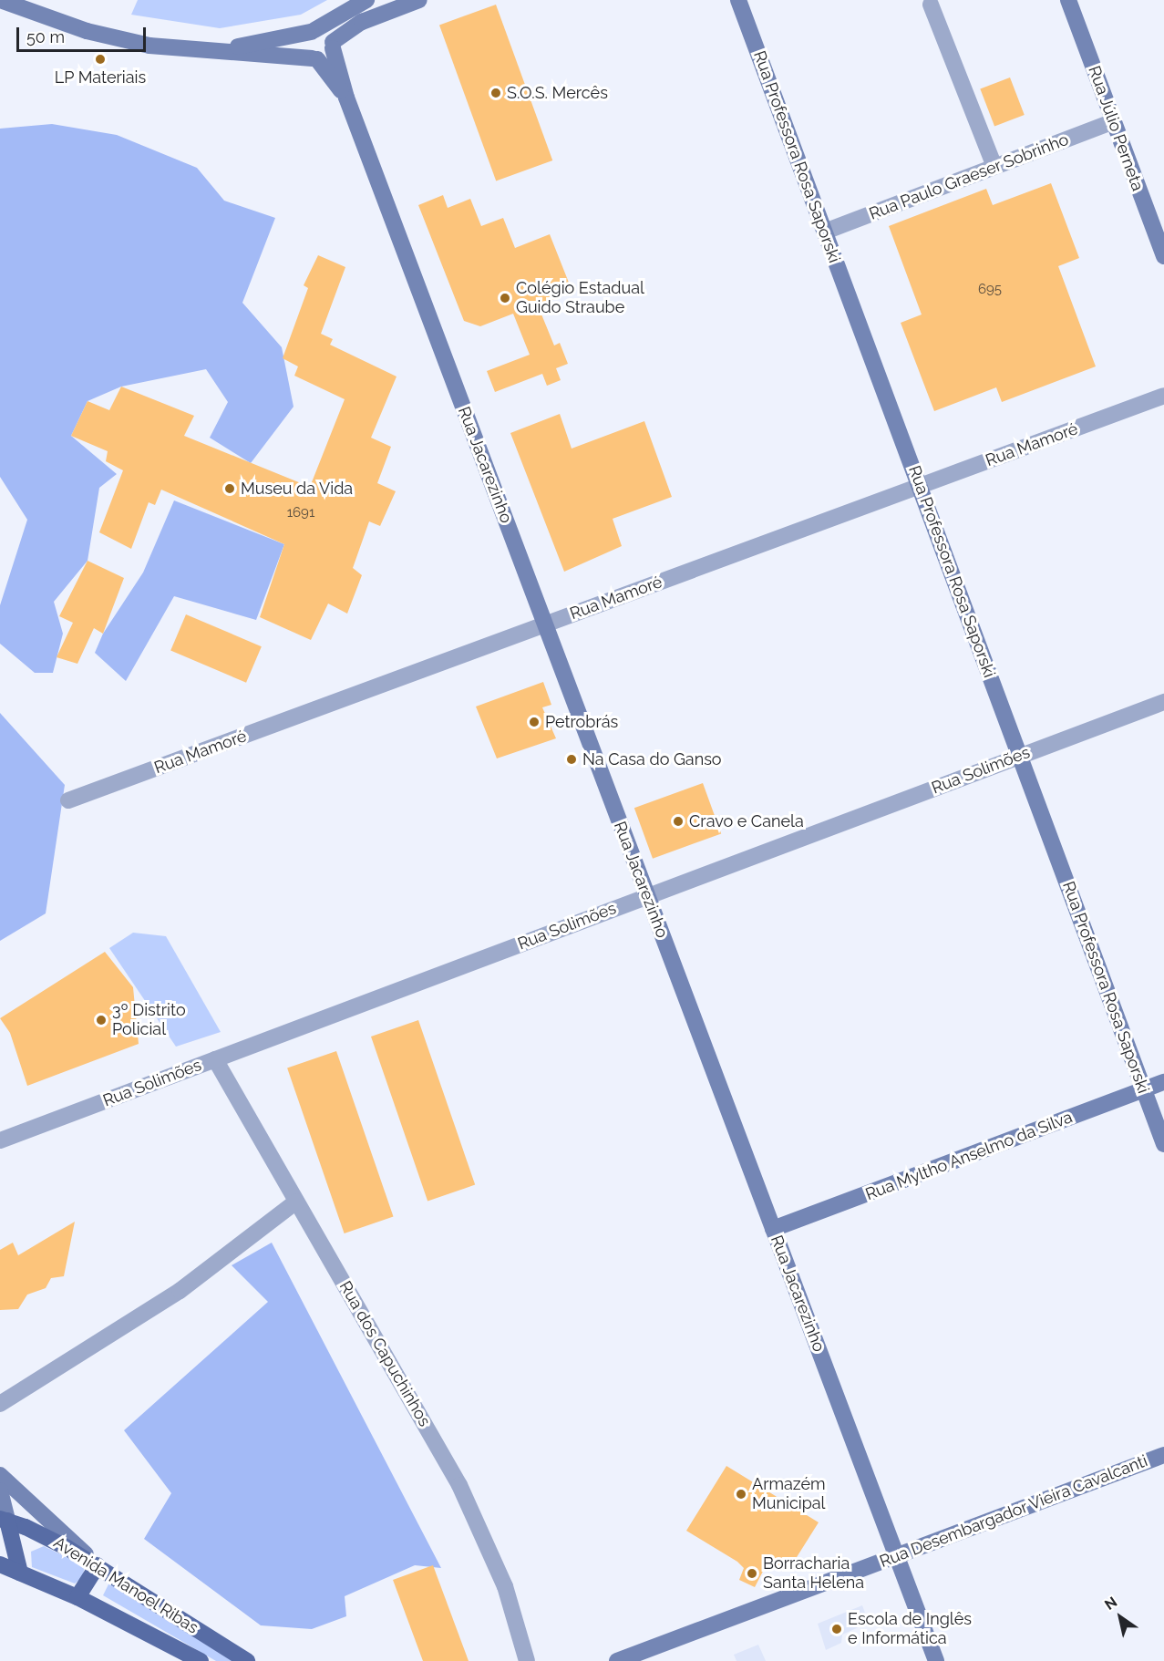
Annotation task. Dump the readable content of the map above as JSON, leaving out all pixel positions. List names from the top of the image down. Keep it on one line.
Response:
{"streets":{"main road":["Rua Júlio Perneta","Rua Professora Rosa Saporski","Rua Jacarezinho","Rua Myltho Anselmo da Silva","Rua Desembargador Vieira Cavalcanti","Avenida Manoel Ribas"],"street":["Rua Paulo Graeser Sobrinho","Rua Mamoré","Rua Solimões","Rua dos Capuchinhos"]},"crossings":[["Rua Júlio Perneta","Rua Paulo Graeser Sobrinho"],["Rua Professora Rosa Saporski","Rua Paulo Graeser Sobrinho"],["Rua Professora Rosa Saporski","Rua Mamoré"],["Rua Professora Rosa Saporski","Rua Solimões"],["Rua Professora Rosa Saporski","Rua Myltho Anselmo da Silva"],["Rua Mamoré","Rua Jacarezinho"],["Rua Jacarezinho","Rua Solimões"],["Rua Jacarezinho","Rua Myltho Anselmo da Silva"],["Rua Jacarezinho","Rua Desembargador Vieira Cavalcanti"],["Rua Solimões","Rua dos Capuchinhos"]],"places":["LP Materiais","S.O.S. Mercês","Colégio Estadual Guido Straube","Museu da Vida","Petrobrás","Na Casa do Ganso","Cravo e Canela","3º Distrito Policial","Armazém Municipal","Borracharia Santa Helena","Escola de Inglês e Informática"],"house_numbers":["695","1691"],"scale_bar":"50 m","north":"top left"}
